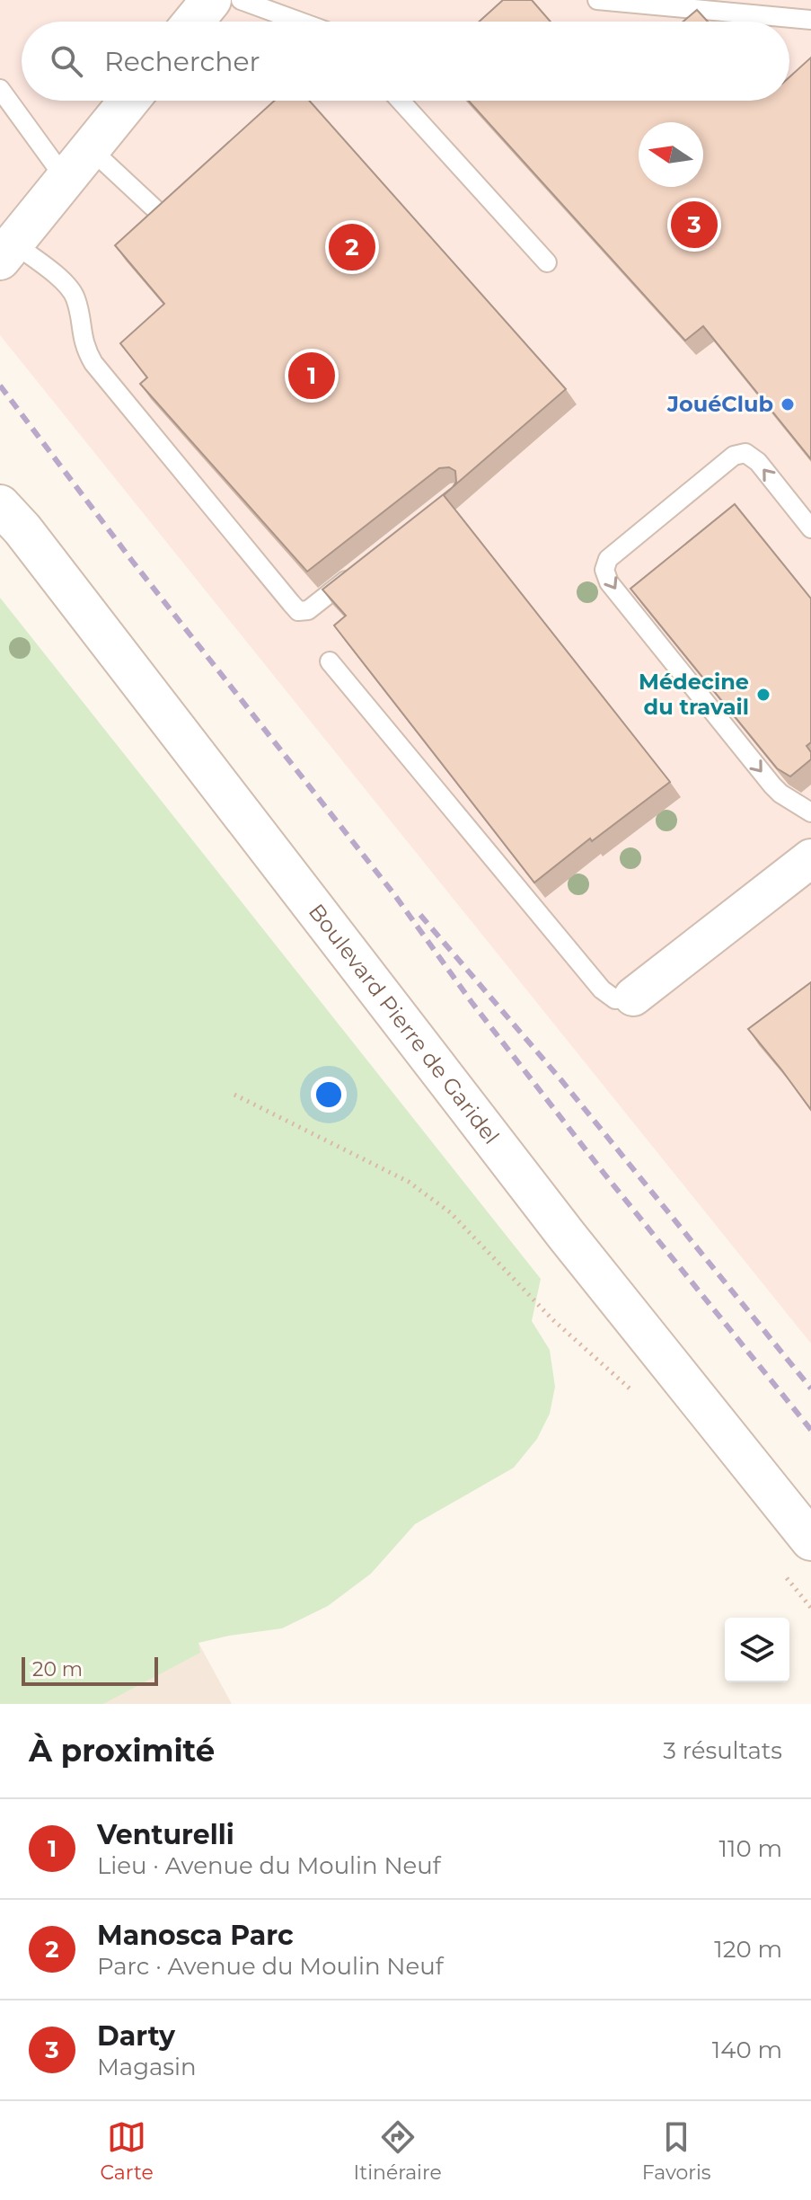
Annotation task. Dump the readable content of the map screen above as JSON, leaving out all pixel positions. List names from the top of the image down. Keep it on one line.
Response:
{"streets":{"street":["Boulevard Pierre de Garidel"]},"places":["JouéClub","Médecine du travail"],"scale_bar":"20 m","north":"left","page":{"search":"Rechercher","pins":["3","2","1"],"scale":"20 m","heading":["À proximité","3 résultats"],"list":[{"mark":"1","name":"Venturelli","note":"Lieu · Avenue du Moulin Neuf","value":"110 m"},{"mark":"2","name":"Manosca Parc","note":"Parc · Avenue du Moulin Neuf","value":"120 m"},{"mark":"3","name":"Darty","note":"Magasin","value":"140 m"}],"nav":["Carte","Itinéraire","Favoris"]}}
